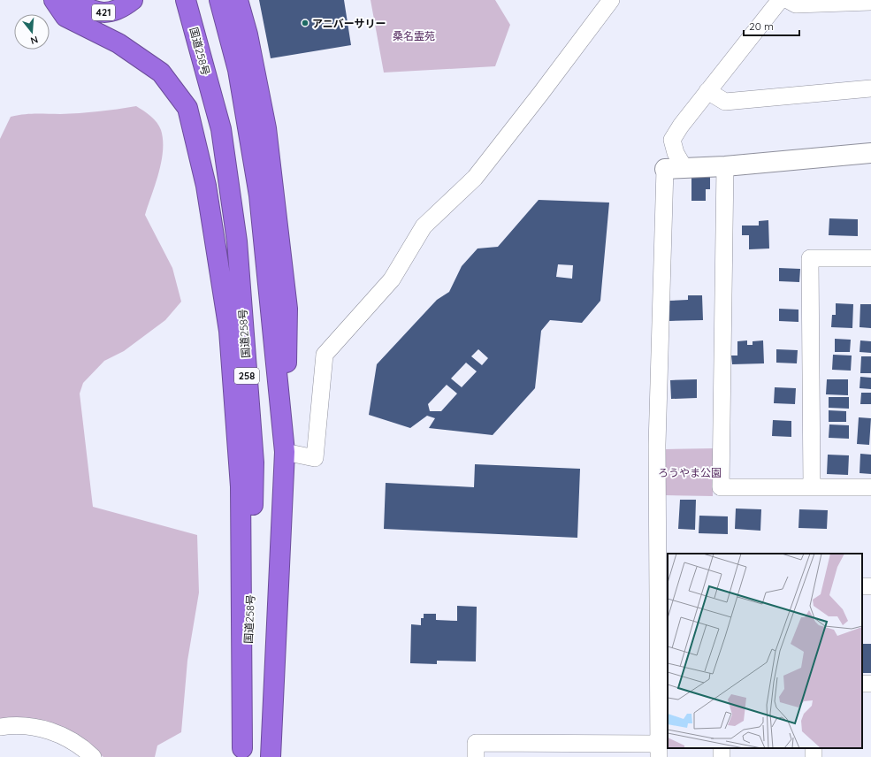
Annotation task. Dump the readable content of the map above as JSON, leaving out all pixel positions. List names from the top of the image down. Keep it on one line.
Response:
{"streets":{"highway":["421","国道258号","258"]},"parks":["桑名霊苑","ろうやま公園"],"places":["アニバーサリー"],"scale_bar":"20 m","north":"bottom"}
